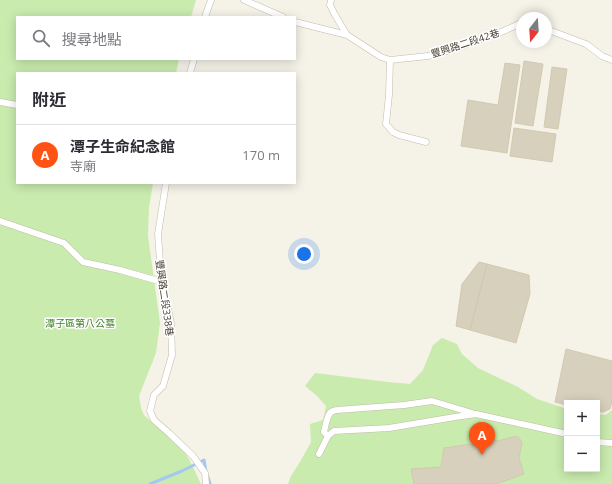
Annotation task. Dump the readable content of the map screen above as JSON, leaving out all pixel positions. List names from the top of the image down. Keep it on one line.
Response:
{"streets":{"lane":["豐興路二段42巷","豐興路二段338巷"]},"parks":["潭子區第八公墓"],"north":"bottom","page":{"search":"搜尋地點","heading":"附近","list":[{"mark":"A","name":"潭子生命紀念館","note":"寺廟","value":"170 m"}],"map_buttons":["+","−"],"pins":"A"}}
